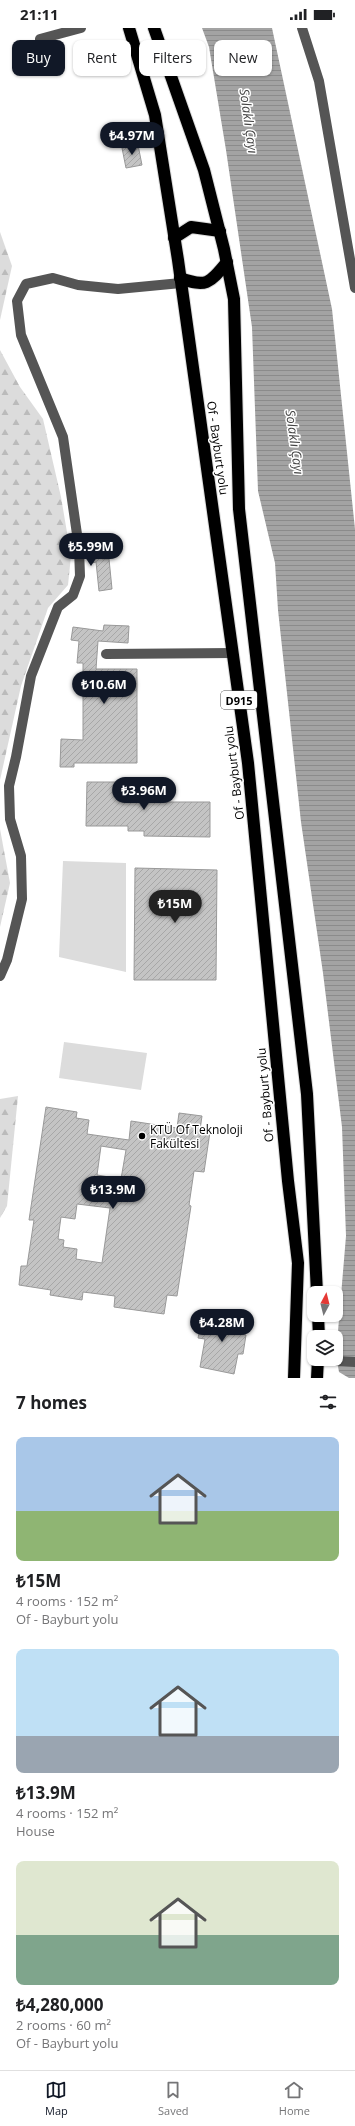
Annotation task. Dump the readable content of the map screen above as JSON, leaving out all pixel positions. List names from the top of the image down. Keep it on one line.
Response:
{"streets":{"highway":["Of - Bayburt yolu","D915"]},"water":["Solaklı Çayı"],"places":["KTÜ Of Teknoloji Fakültesi"],"north":"top","page":{"status":"21:11","chip":["Buy","Rent","Filters","New"],"price":["₺4.97M","₺5.99M","₺10.6M","₺3.96M","₺15M","₺13.9M","₺4.28M"],"heading":"7 homes","list":[{"name":"₺15M","note":"4 rooms · 152 m² · Of - Bayburt yolu"},{"name":"₺13.9M","note":"4 rooms · 152 m² · House"},{"name":"₺4,280,000","note":"2 rooms · 60 m² · Of - Bayburt yolu"}],"tabs":["Map","Saved","Home"]}}
